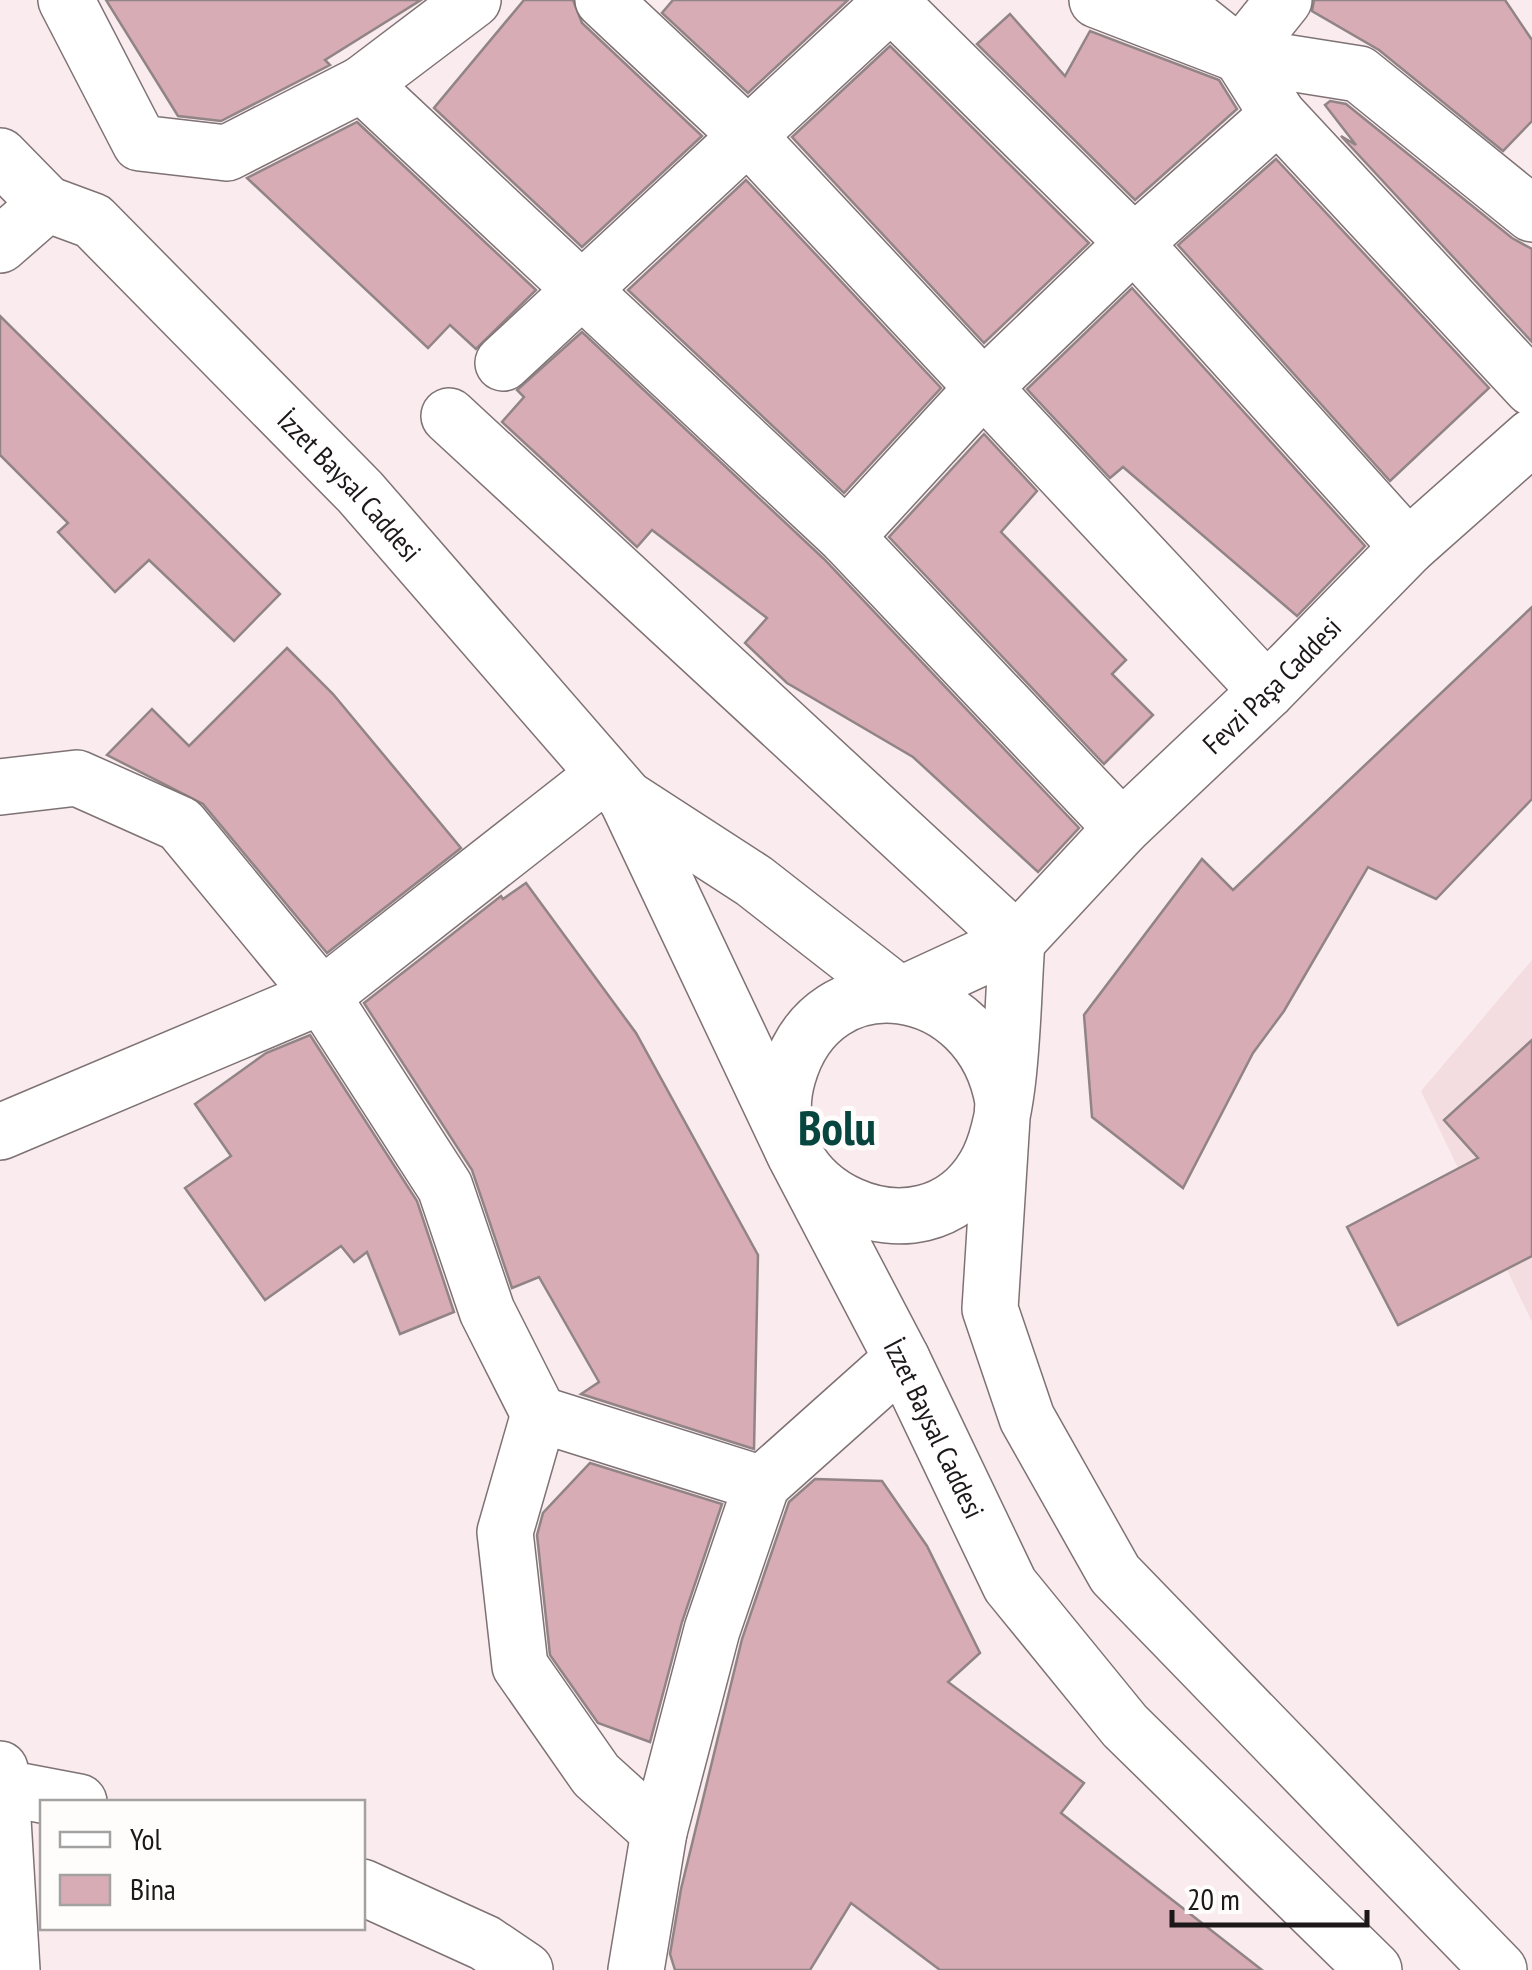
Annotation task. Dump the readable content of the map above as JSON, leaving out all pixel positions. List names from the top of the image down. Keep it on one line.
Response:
{"streets":{"street":["İzzet Baysal Caddesi","Fevzi Paşa Caddesi"]},"districts":["Bolu"],"legend":["Yol","Bina"],"scale_bar":"20 m"}
